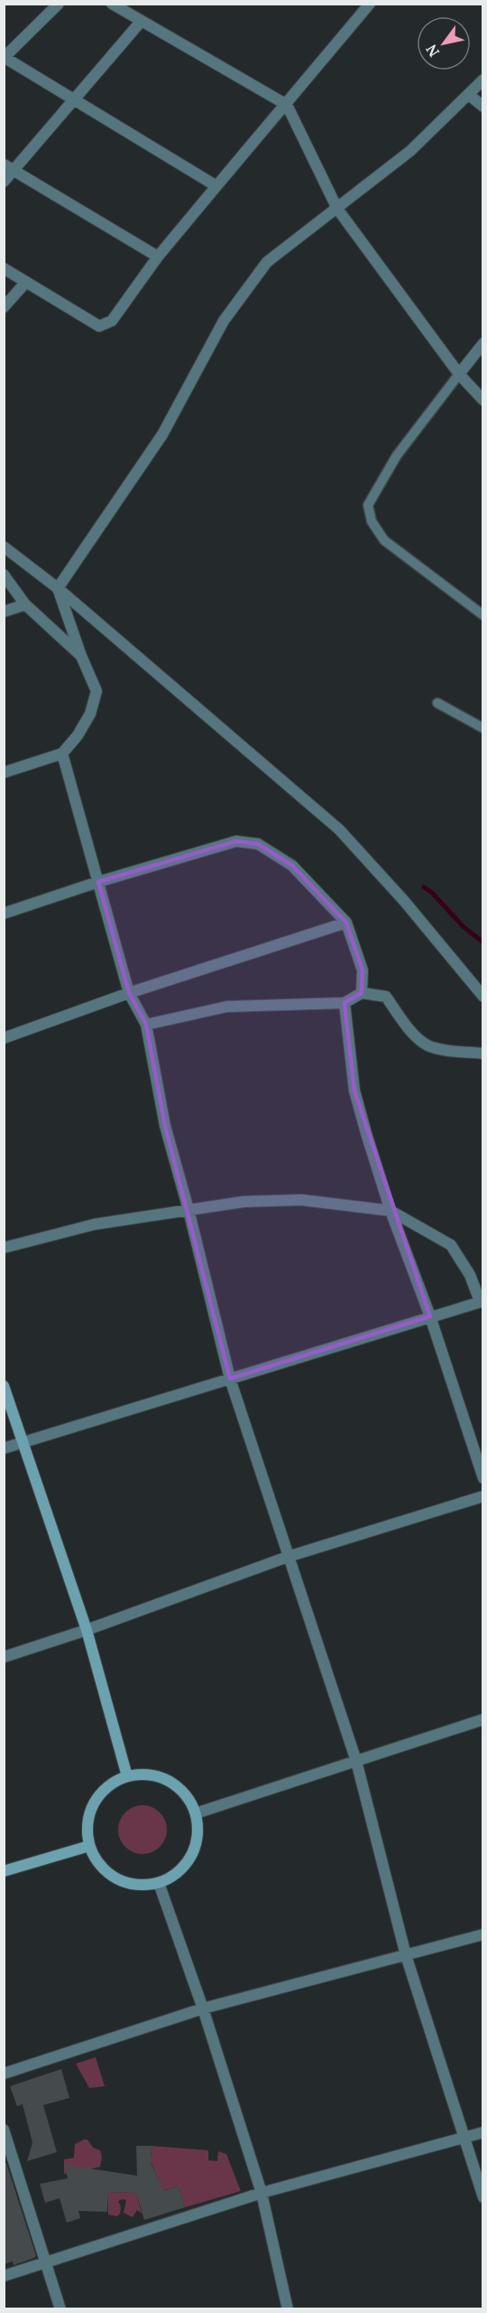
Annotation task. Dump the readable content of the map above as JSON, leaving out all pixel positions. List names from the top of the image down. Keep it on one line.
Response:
{"north":"bottom left"}
